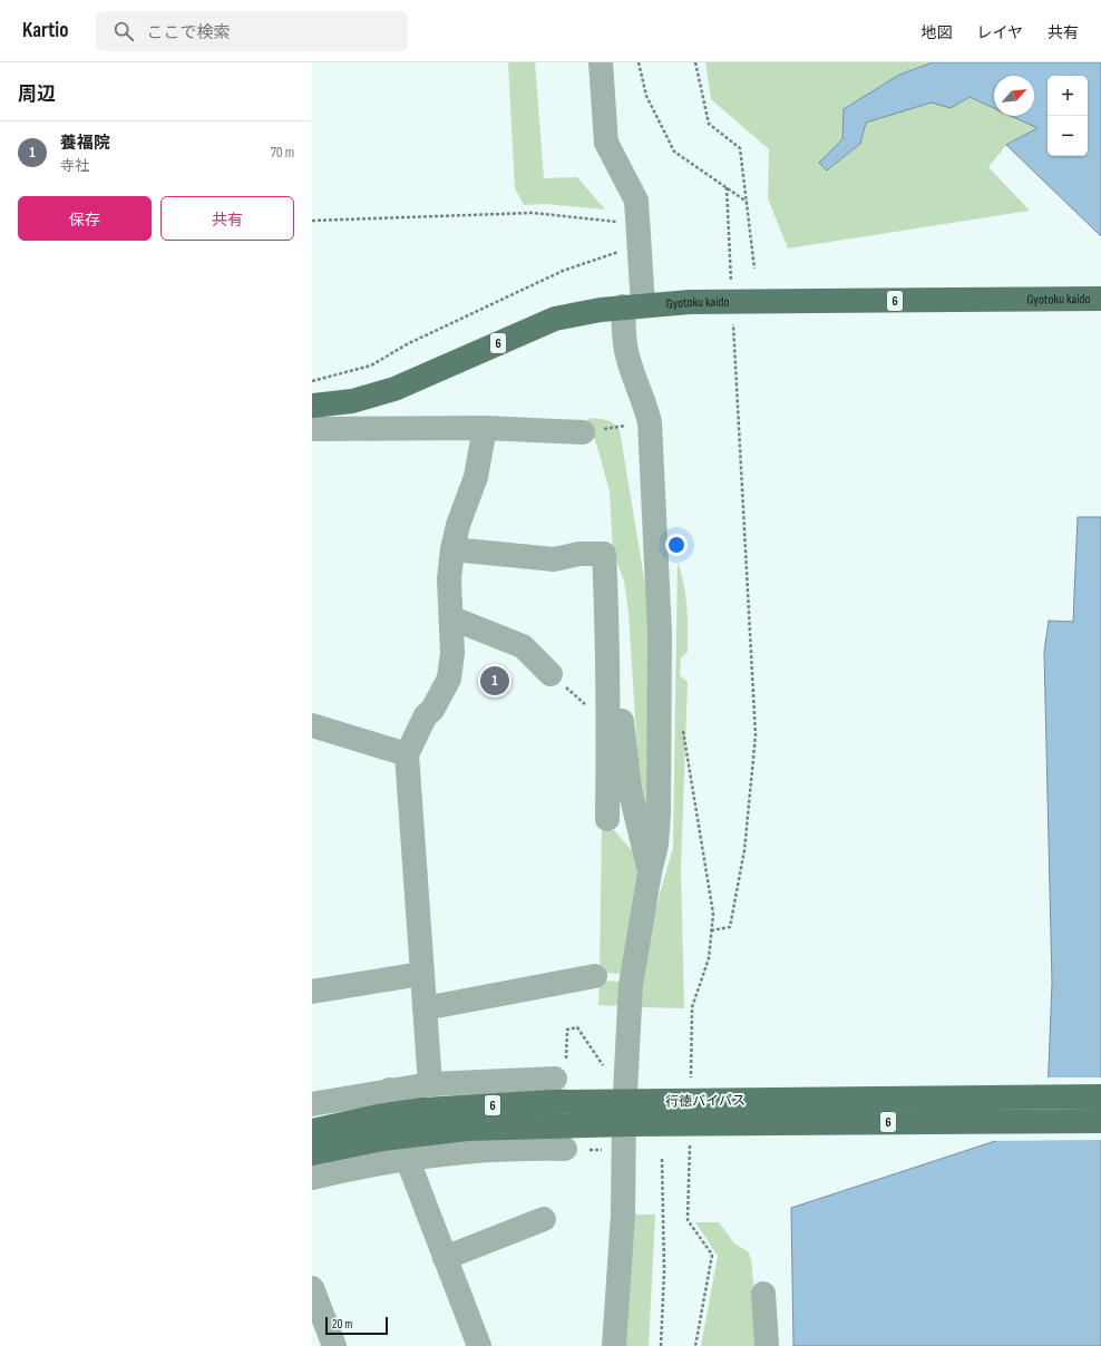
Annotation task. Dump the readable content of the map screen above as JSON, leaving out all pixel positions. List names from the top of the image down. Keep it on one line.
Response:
{"streets":{"main road":["Gyotoku kaido","6","行徳バイパス"]},"scale_bar":"20 m","north":"top right","page":{"header":"Kartio","search":"ここで検索","nav":["地図","レイヤ","共有"],"heading":"周辺","map_buttons":["+","−"],"list":[{"mark":"1","name":"養福院","note":"寺社","value":"70 m"}],"buttons":["保存","共有"],"pins":"1","scale":"20 m"}}
